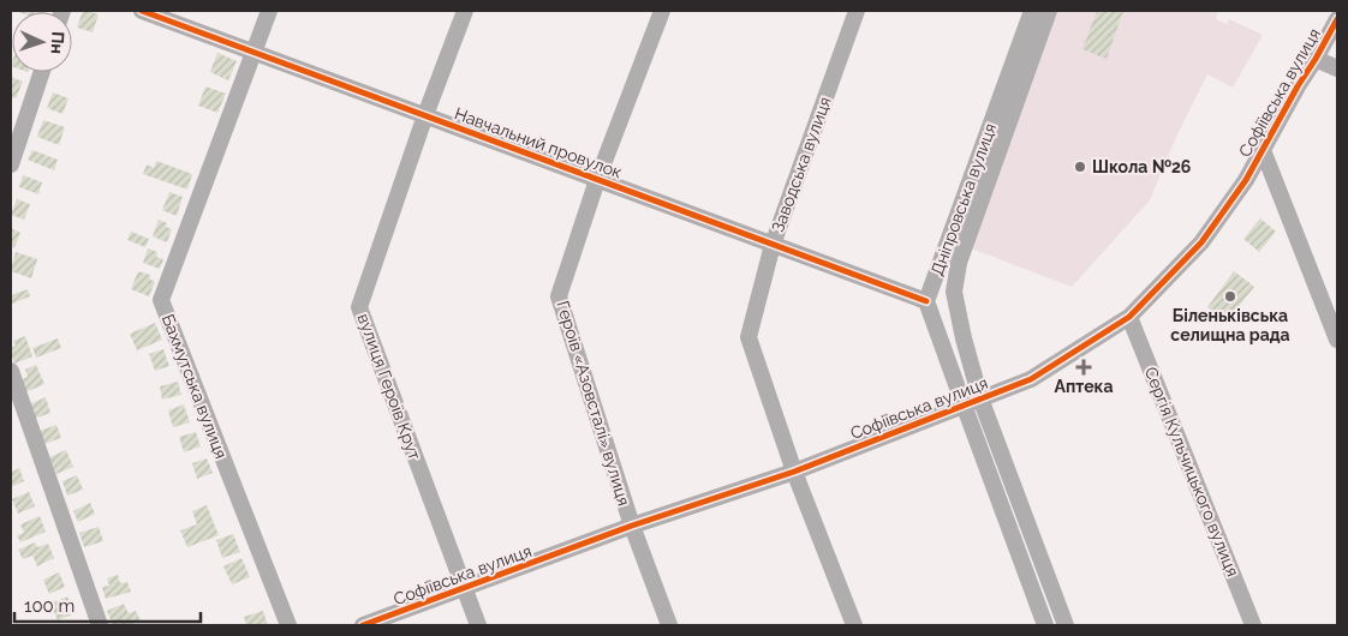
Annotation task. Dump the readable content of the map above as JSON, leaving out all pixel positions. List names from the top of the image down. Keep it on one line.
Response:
{"streets":{"street":["Софіївська вулиця","Навчальний провулок","Заводська вулиця","Дніпровська вулиця","Бахмутська вулиця","вулиця Героїв Крут","Героїв «Азовсталі» вулиця","Сергія Кульчицького вулиця"]},"crossings":[["Софіївська вулиця","Заводська вулиця"],["Софіївська вулиця","Дніпровська вулиця"],["Софіївська вулиця","вулиця Героїв Крут"],["Софіївська вулиця","Героїв «Азовсталі» вулиця"],["Софіївська вулиця","Сергія Кульчицького вулиця"],["Навчальний провулок","Заводська вулиця"],["Навчальний провулок","Дніпровська вулиця"],["Навчальний провулок","Бахмутська вулиця"],["Навчальний провулок","вулиця Героїв Крут"],["Навчальний провулок","Героїв «Азовсталі» вулиця"]],"places":{"other":["Школа №26","Біленьківська селищна рада"],"health":["Аптека"]},"scale_bar":"100 m","north":"right"}
